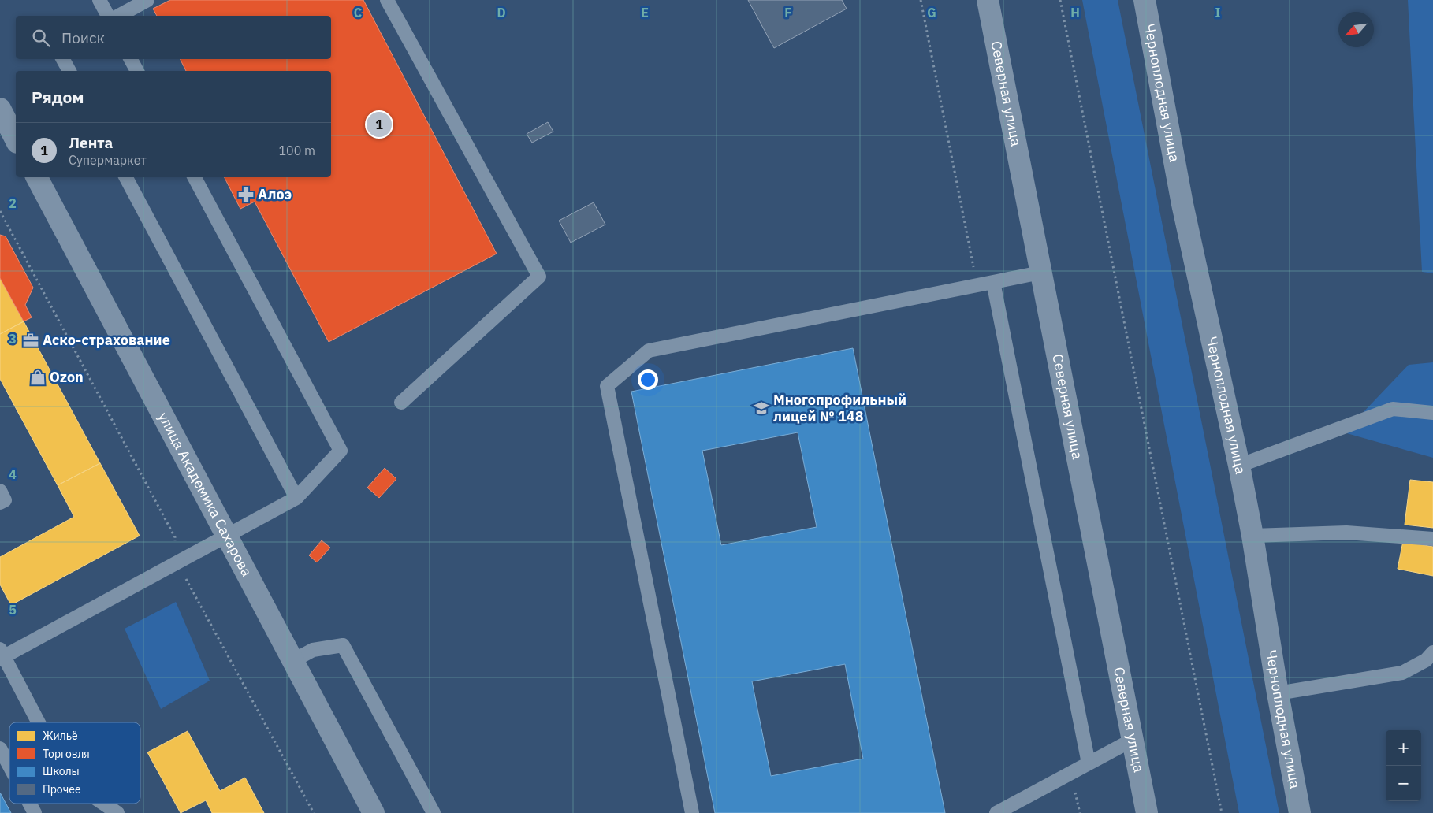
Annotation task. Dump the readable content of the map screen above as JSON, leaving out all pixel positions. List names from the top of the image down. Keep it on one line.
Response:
{"streets":{"street":["Черноплодная улица","Северная улица","улица Академика Сахарова"]},"places":{"pharmacy":["Алоэ"],"office":["Аско-страхование"],"shop":["Ozon"],"school or university":["Многопрофильный лицей № 148"]},"legend":["Жильё","Торговля","Школы","Прочее"],"north":"bottom left","page":{"search":"Поиск","heading":"Рядом","pins":"1","list":[{"mark":"1","name":"Лента","note":"Супермаркет","value":"100 m"}],"map_buttons":["+","−"]},"grid":{"columns":["C","D","E","F","G","H","I"],"rows":["2","3","4","5"]}}
